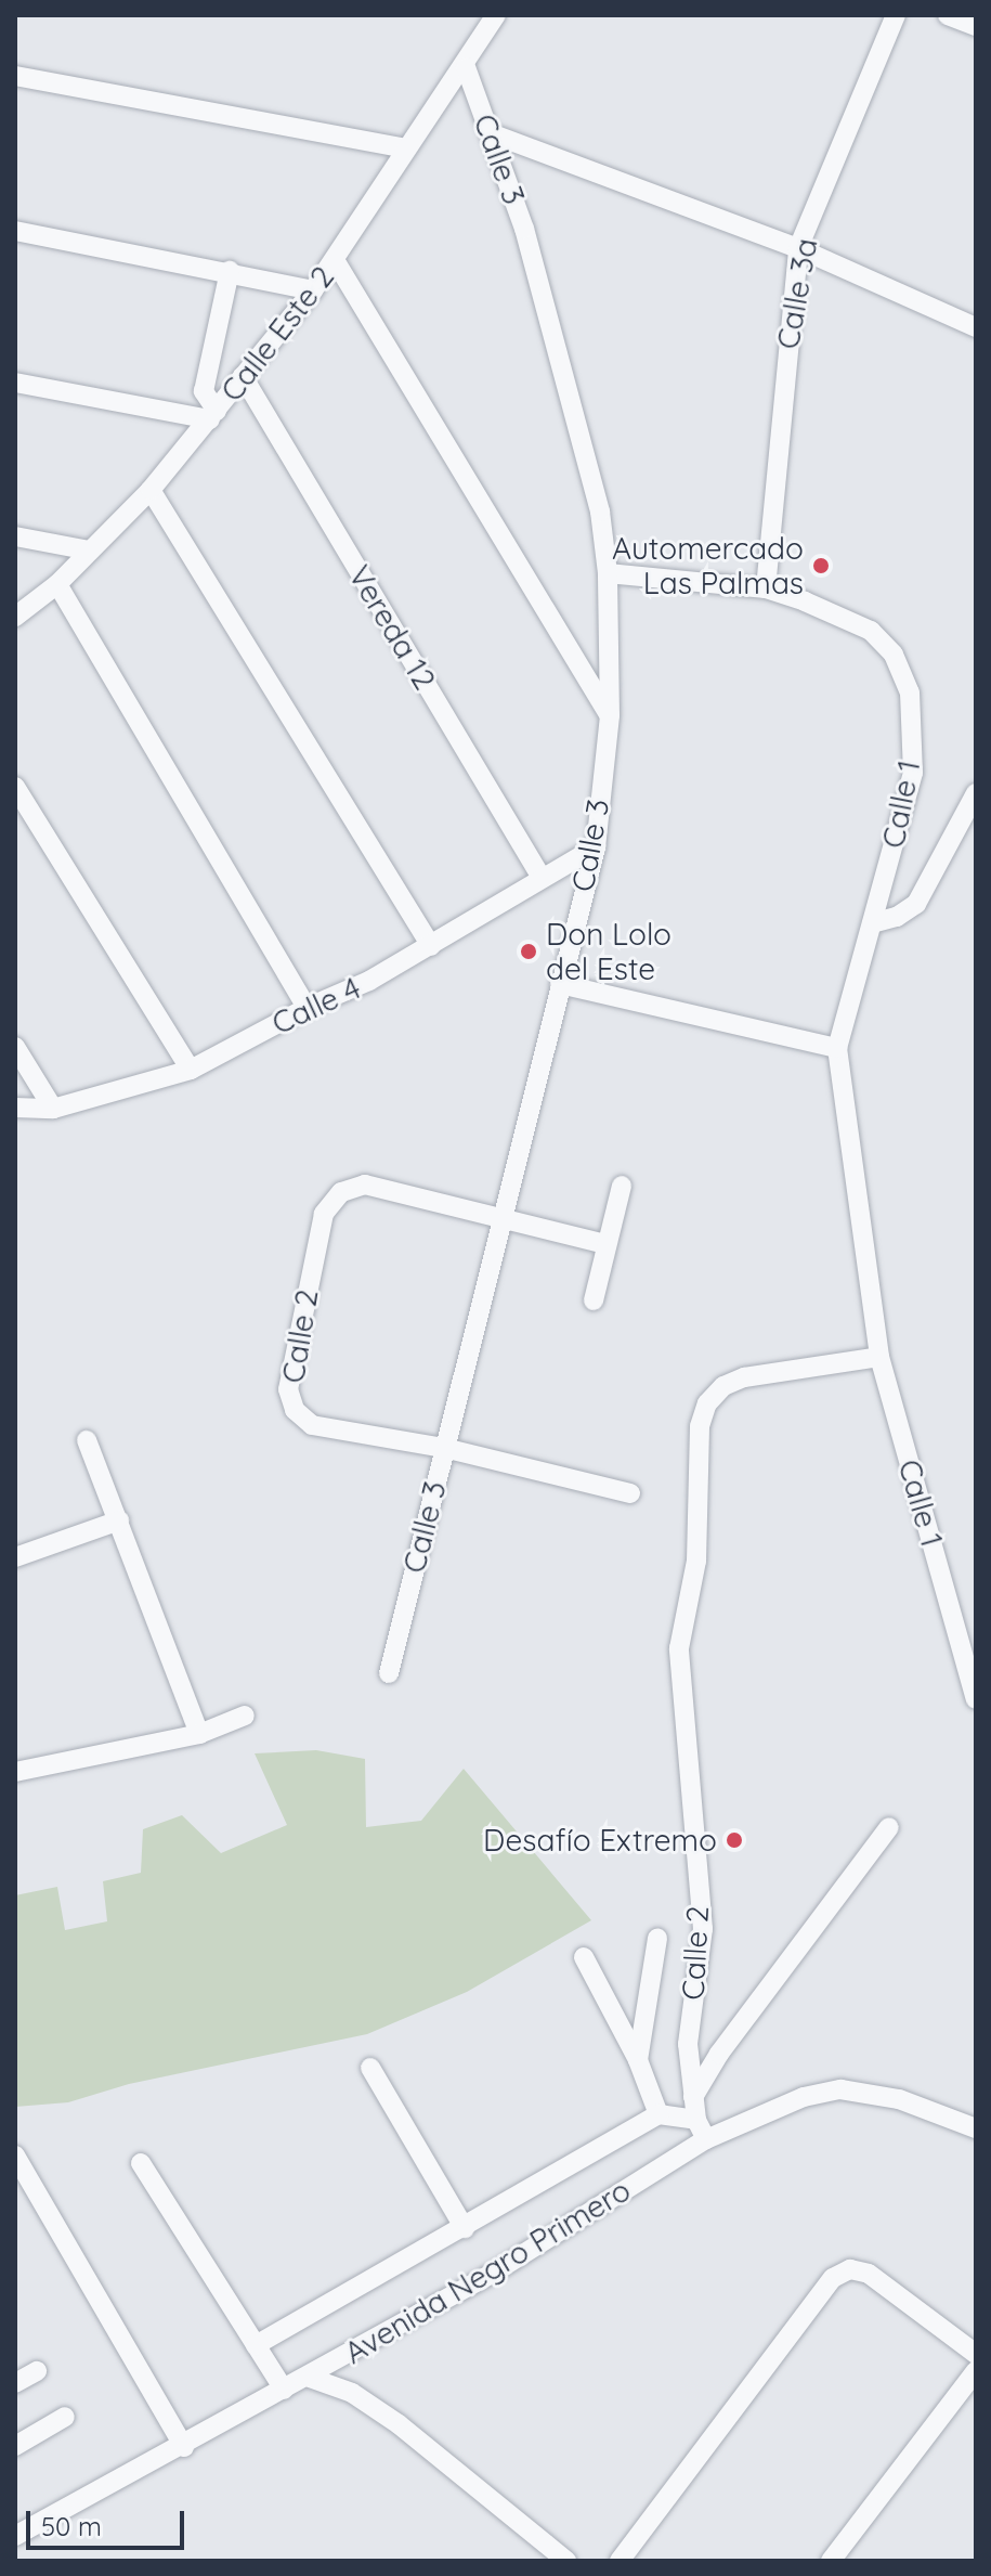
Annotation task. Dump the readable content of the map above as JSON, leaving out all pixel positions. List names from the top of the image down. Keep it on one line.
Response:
{"streets":{"street":["Calle 3","Calle 3a","Calle Este 2","Vereda 12","Calle 1","Calle 4","Calle 2","Avenida Negro Primero"]},"crossings":[["Calle 3","Calle Este 2"],["Calle 3","Calle 1"],["Calle 3","Calle 4"],["Calle 3","Calle 2"],["Calle 3a","Calle 1"],["Calle Este 2","Vereda 12"],["Vereda 12","Calle 4"],["Calle 1","Calle 2"],["Calle 2","Avenida Negro Primero"]],"places":["Automercado Las Palmas","Don Lolo del Este","Desafío Extremo"],"scale_bar":"50 m"}
